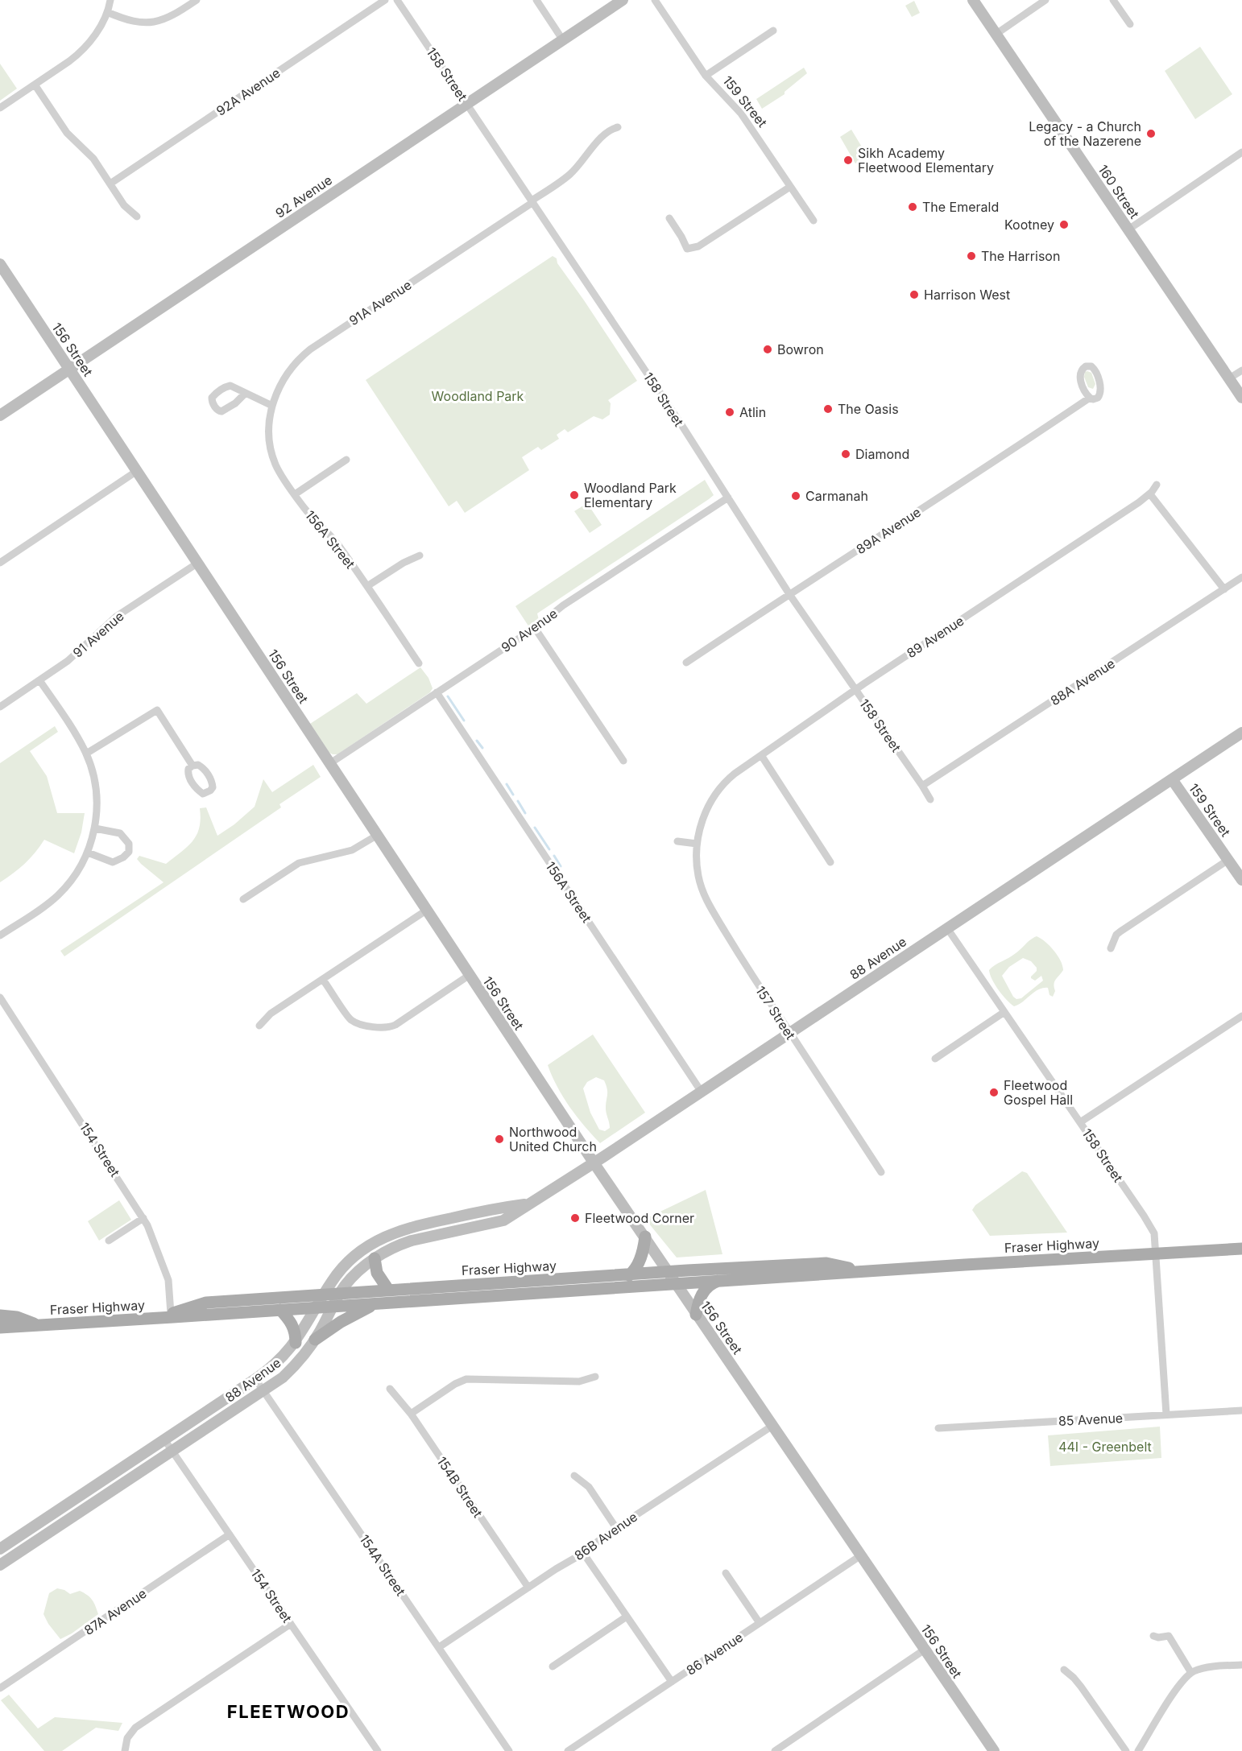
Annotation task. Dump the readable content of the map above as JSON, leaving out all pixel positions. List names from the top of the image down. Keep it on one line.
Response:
{"streets":{"main road":["159 Street","160 Street","92 Avenue","156 Street","88 Avenue","Fraser Highway"],"street":["158 Street","92A Avenue","91A Avenue","89A Avenue","156A Street","90 Avenue","91 Avenue","89 Avenue","88A Avenue","157 Street","154 Street","85 Avenue","154B Street","86B Avenue","154A Street","87A Avenue","86 Avenue"]},"crossings":[["158 Street","92 Avenue"],["158 Street","91A Avenue"],["158 Street","89A Avenue"],["158 Street","90 Avenue"],["158 Street","89 Avenue"],["158 Street","88A Avenue"],["158 Street","88 Avenue"],["158 Street","Fraser Highway"],["158 Street","85 Avenue"],["159 Street","88 Avenue"],["92 Avenue","156 Street"],["91A Avenue","156A Street"],["156 Street","90 Avenue"],["156 Street","91 Avenue"],["156 Street","88 Avenue"],["156 Street","Fraser Highway"],["156 Street","86B Avenue"],["156 Street","86 Avenue"],["156A Street","90 Avenue"],["156A Street","88 Avenue"],["89 Avenue","157 Street"],["88 Avenue","157 Street"],["88 Avenue","154 Street"],["88 Avenue","Fraser Highway"],["88 Avenue","154A Street"],["154 Street","Fraser Highway"],["154 Street","87A Avenue"],["154B Street","86B Avenue"],["86B Avenue","154A Street"]],"districts":["FLEETWOOD"],"parks":["Woodland Park","44I - Greenbelt"],"places":["Legacy - a Church of the Nazerene","Sikh Academy Fleetwood Elementary","The Emerald","Kootney","The Harrison","Harrison West","Bowron","The Oasis","Atlin","Diamond","Woodland Park Elementary","Carmanah","Fleetwood Gospel Hall","Northwood United Church","Fleetwood Corner"]}
